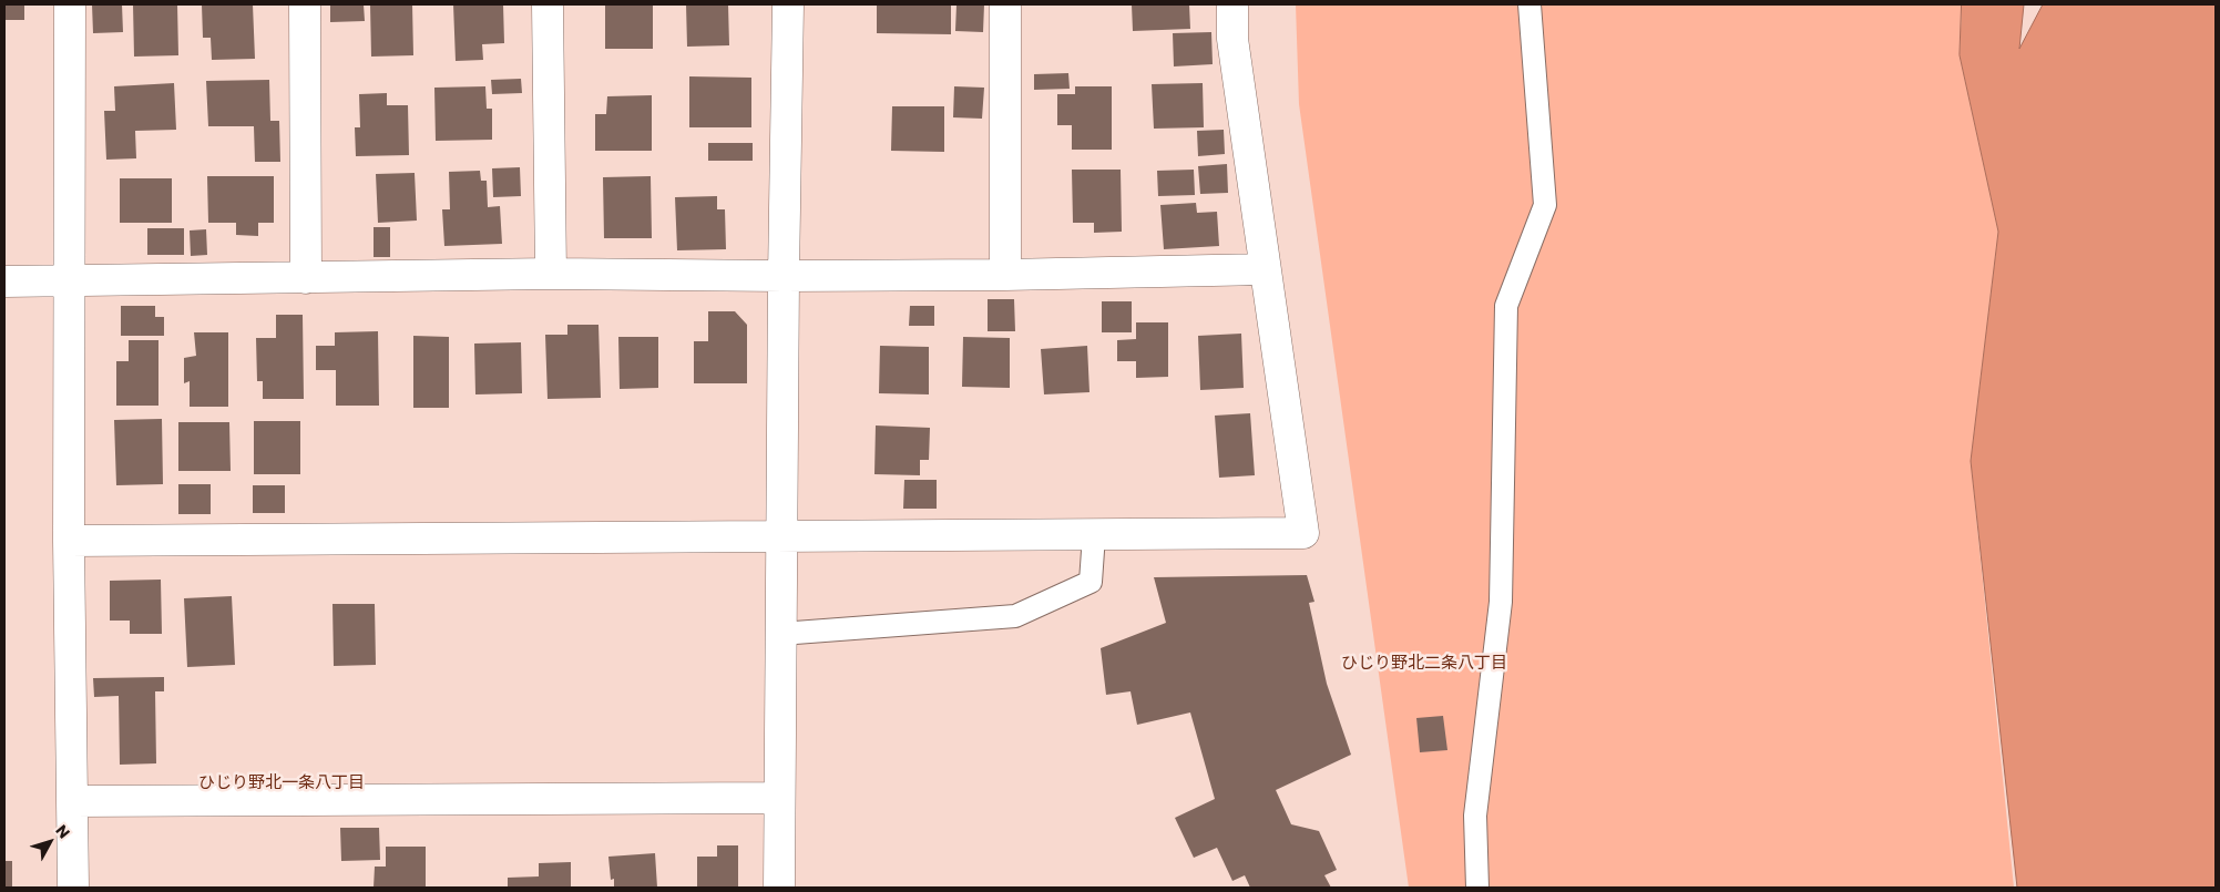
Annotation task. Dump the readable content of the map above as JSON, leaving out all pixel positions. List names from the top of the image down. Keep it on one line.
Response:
{"districts":["ひじり野北二条八丁目","ひじり野北一条八丁目"],"north":"top right"}
